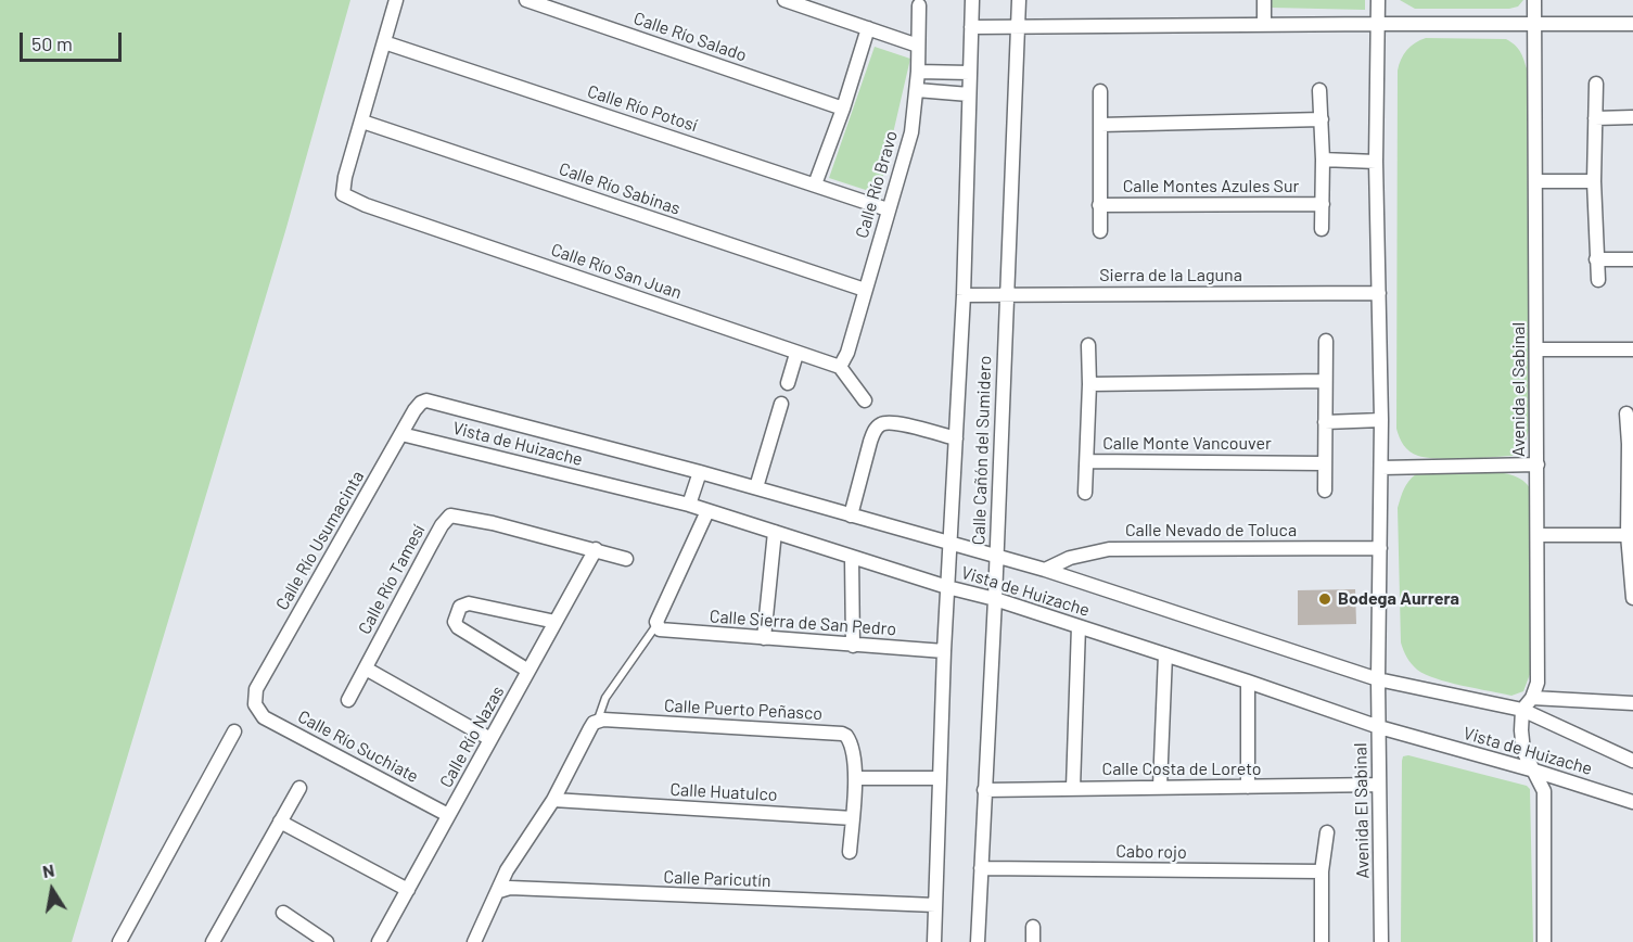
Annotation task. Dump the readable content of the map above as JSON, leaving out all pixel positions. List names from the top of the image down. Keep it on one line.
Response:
{"streets":{"street":["Calle Río Salado","Calle Río Potosí","Calle Río Bravo","Calle Montes Azules Sur","Calle Río Sabinas","Calle Río San Juan","Sierra de la Laguna","Avenida el Sabinal","Vista de Huizache","Calle Monte Vancouver","Calle Cañón del Sumidero","Calle Nevado de Toluca","Calle Río Usumacinta","Calle Río Tamesí","Calle Sierra de San Pedro","Calle Puerto Peñasco","Calle Río Nazas","Calle Río Suchiate","Calle Costa de Loreto","Calle Huatulco","Avenida El Sabinal","Cabo rojo","Calle Paricutín"]},"crossings":[["Calle Río Potosí","Calle Río Bravo"],["Calle Río Bravo","Calle Río Sabinas"],["Calle Río Bravo","Calle Río San Juan"],["Calle Río Sabinas","Calle Río San Juan"],["Sierra de la Laguna","Calle Cañón del Sumidero"],["Avenida el Sabinal","Vista de Huizache"],["Vista de Huizache","Calle Cañón del Sumidero"],["Vista de Huizache","Calle Nevado de Toluca"],["Vista de Huizache","Calle Río Usumacinta"],["Vista de Huizache","Avenida El Sabinal"],["Calle Cañón del Sumidero","Calle Sierra de San Pedro"],["Calle Cañón del Sumidero","Calle Costa de Loreto"],["Calle Cañón del Sumidero","Cabo rojo"],["Calle Cañón del Sumidero","Calle Paricutín"],["Calle Río Usumacinta","Calle Río Suchiate"],["Calle Río Tamesí","Calle Río Nazas"],["Calle Río Nazas","Calle Río Suchiate"],["Calle Costa de Loreto","Avenida El Sabinal"]],"places":["Bodega Aurrera"],"scale_bar":"50 m","north":"top"}
